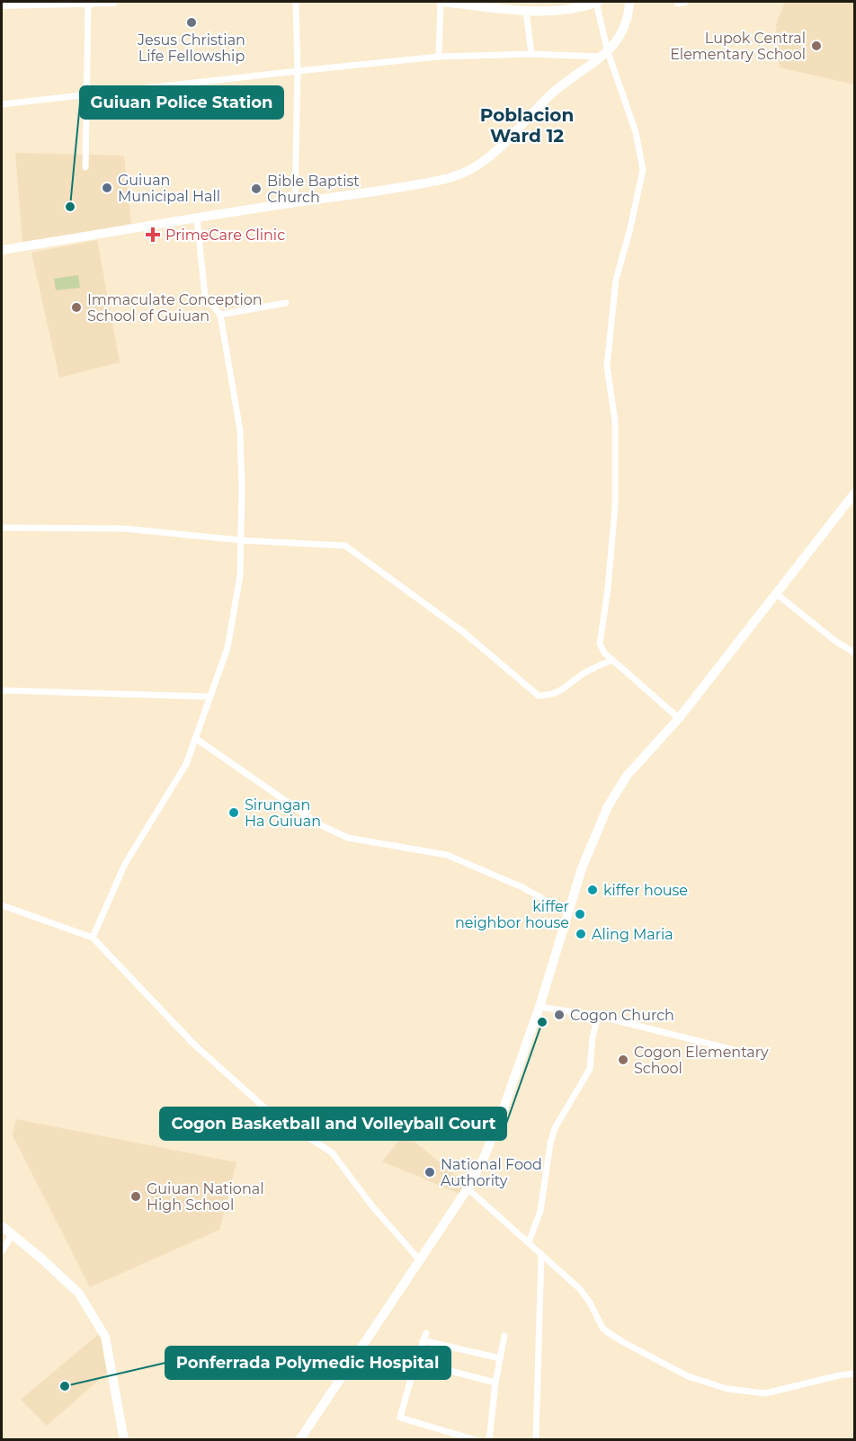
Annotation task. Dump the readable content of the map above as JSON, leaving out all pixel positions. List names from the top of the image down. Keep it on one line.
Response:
{"districts":["Poblacion Ward 12"],"places":{"other":["Jesus Christian Life Fellowship","Lupok Central Elementary School","Guiuan Municipal Hall","Bible Baptist Church","Guiuan Police Station","Immaculate Conception School of Guiuan","Sirungan Ha Guiuan","kiffer house","kiffer neighbor house","Aling Maria","Cogon Church","Cogon Basketball and Volleyball Court","Cogon Elementary School","National Food Authority","Guiuan National High School","Ponferrada Polymedic Hospital"],"health":["PrimeCare Clinic"]}}
